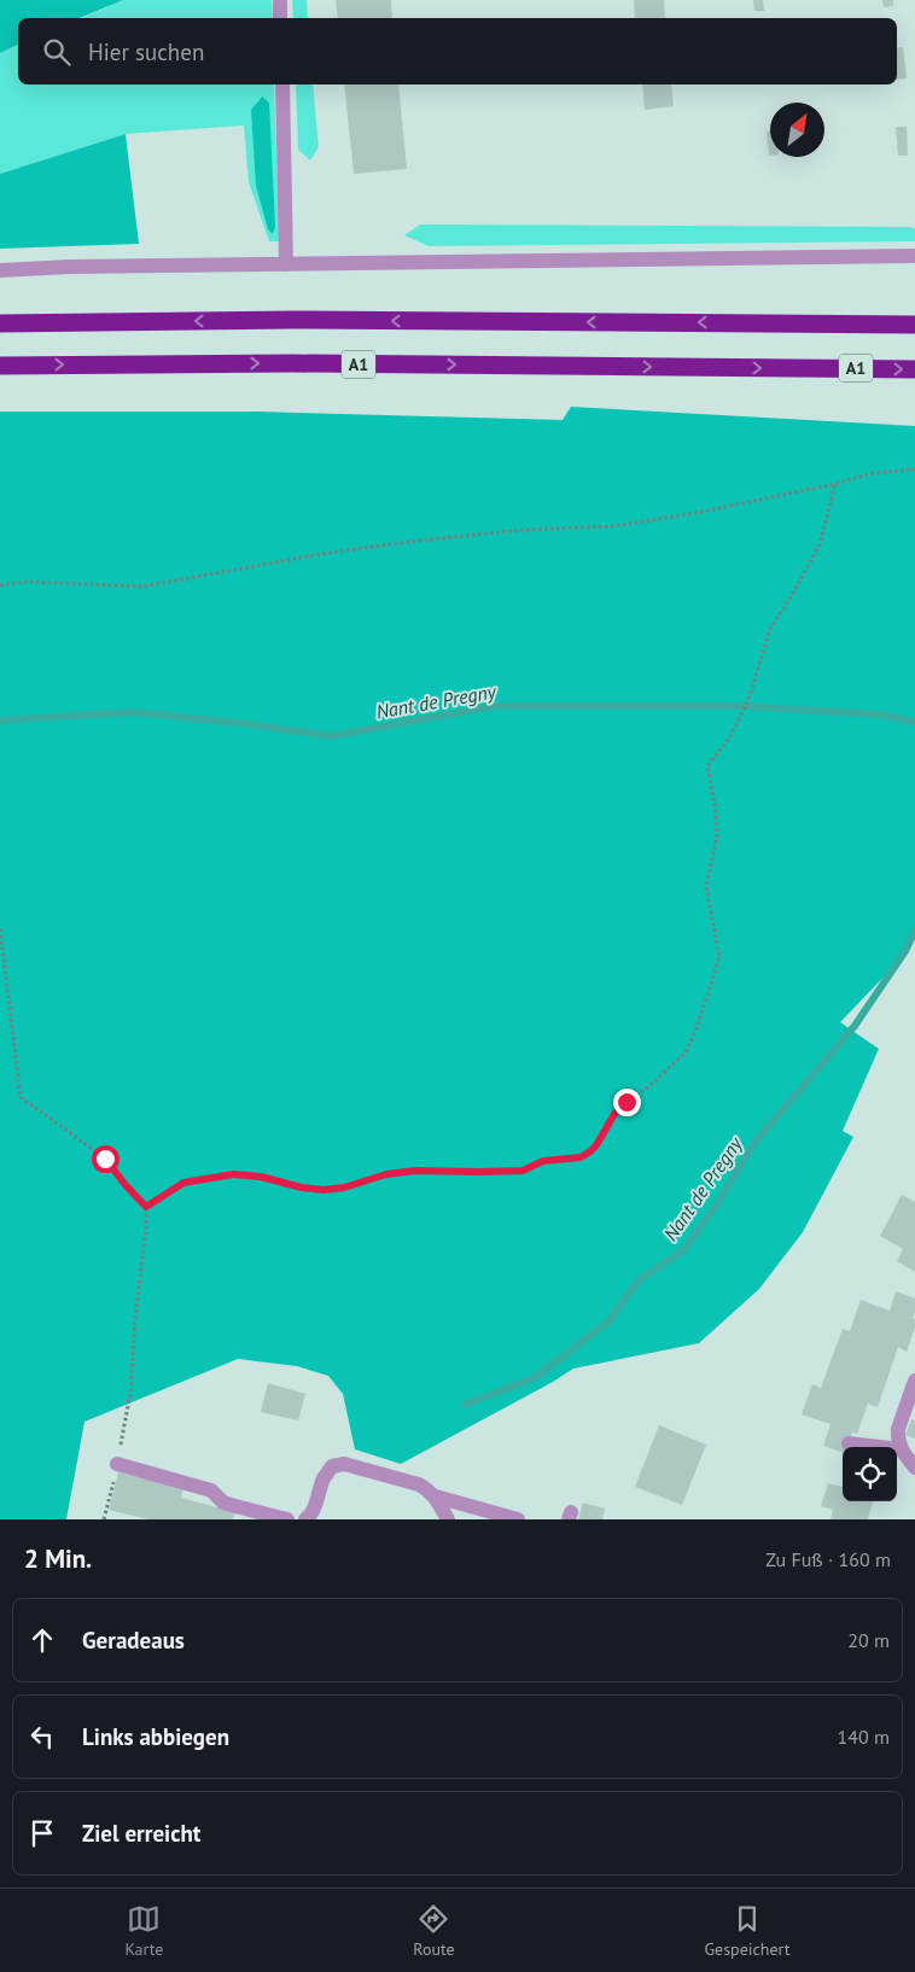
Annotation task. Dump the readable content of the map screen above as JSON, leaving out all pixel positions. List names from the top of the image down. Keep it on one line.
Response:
{"streets":{"highway":["A1"]},"water":["Nant de Pregny"],"north":"top right","page":{"search":"Hier suchen","heading":["2 Min.","Zu Fuß · 160 m"],"list":[["Geradeaus","20 m"],["Links abbiegen","140 m"],"Ziel erreicht"],"nav":["Karte","Route","Gespeichert"]}}
